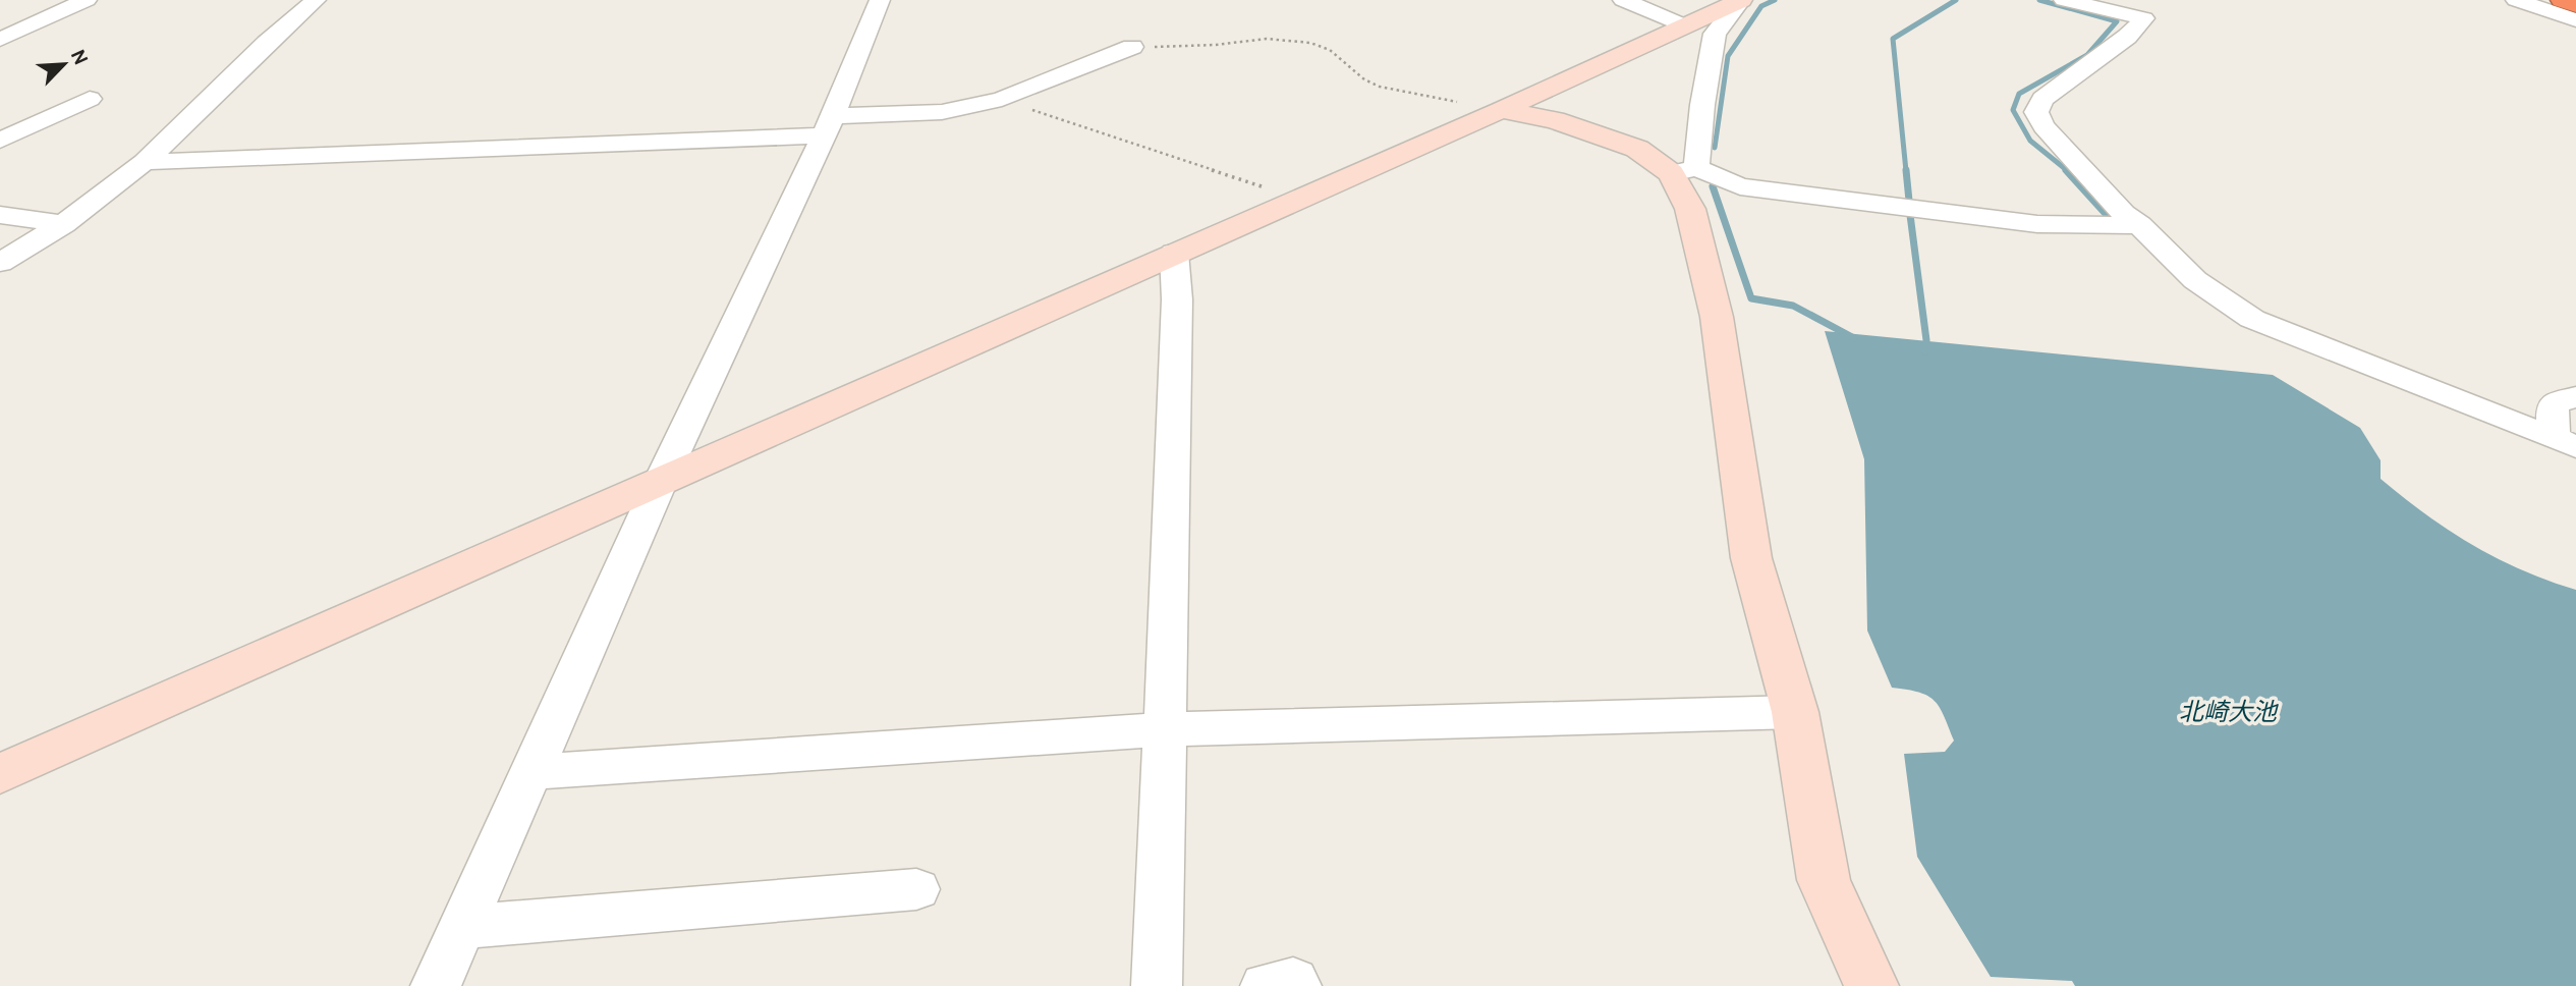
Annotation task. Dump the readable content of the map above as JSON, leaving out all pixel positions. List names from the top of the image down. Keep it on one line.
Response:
{"water":["北崎大池"],"north":"top right"}
